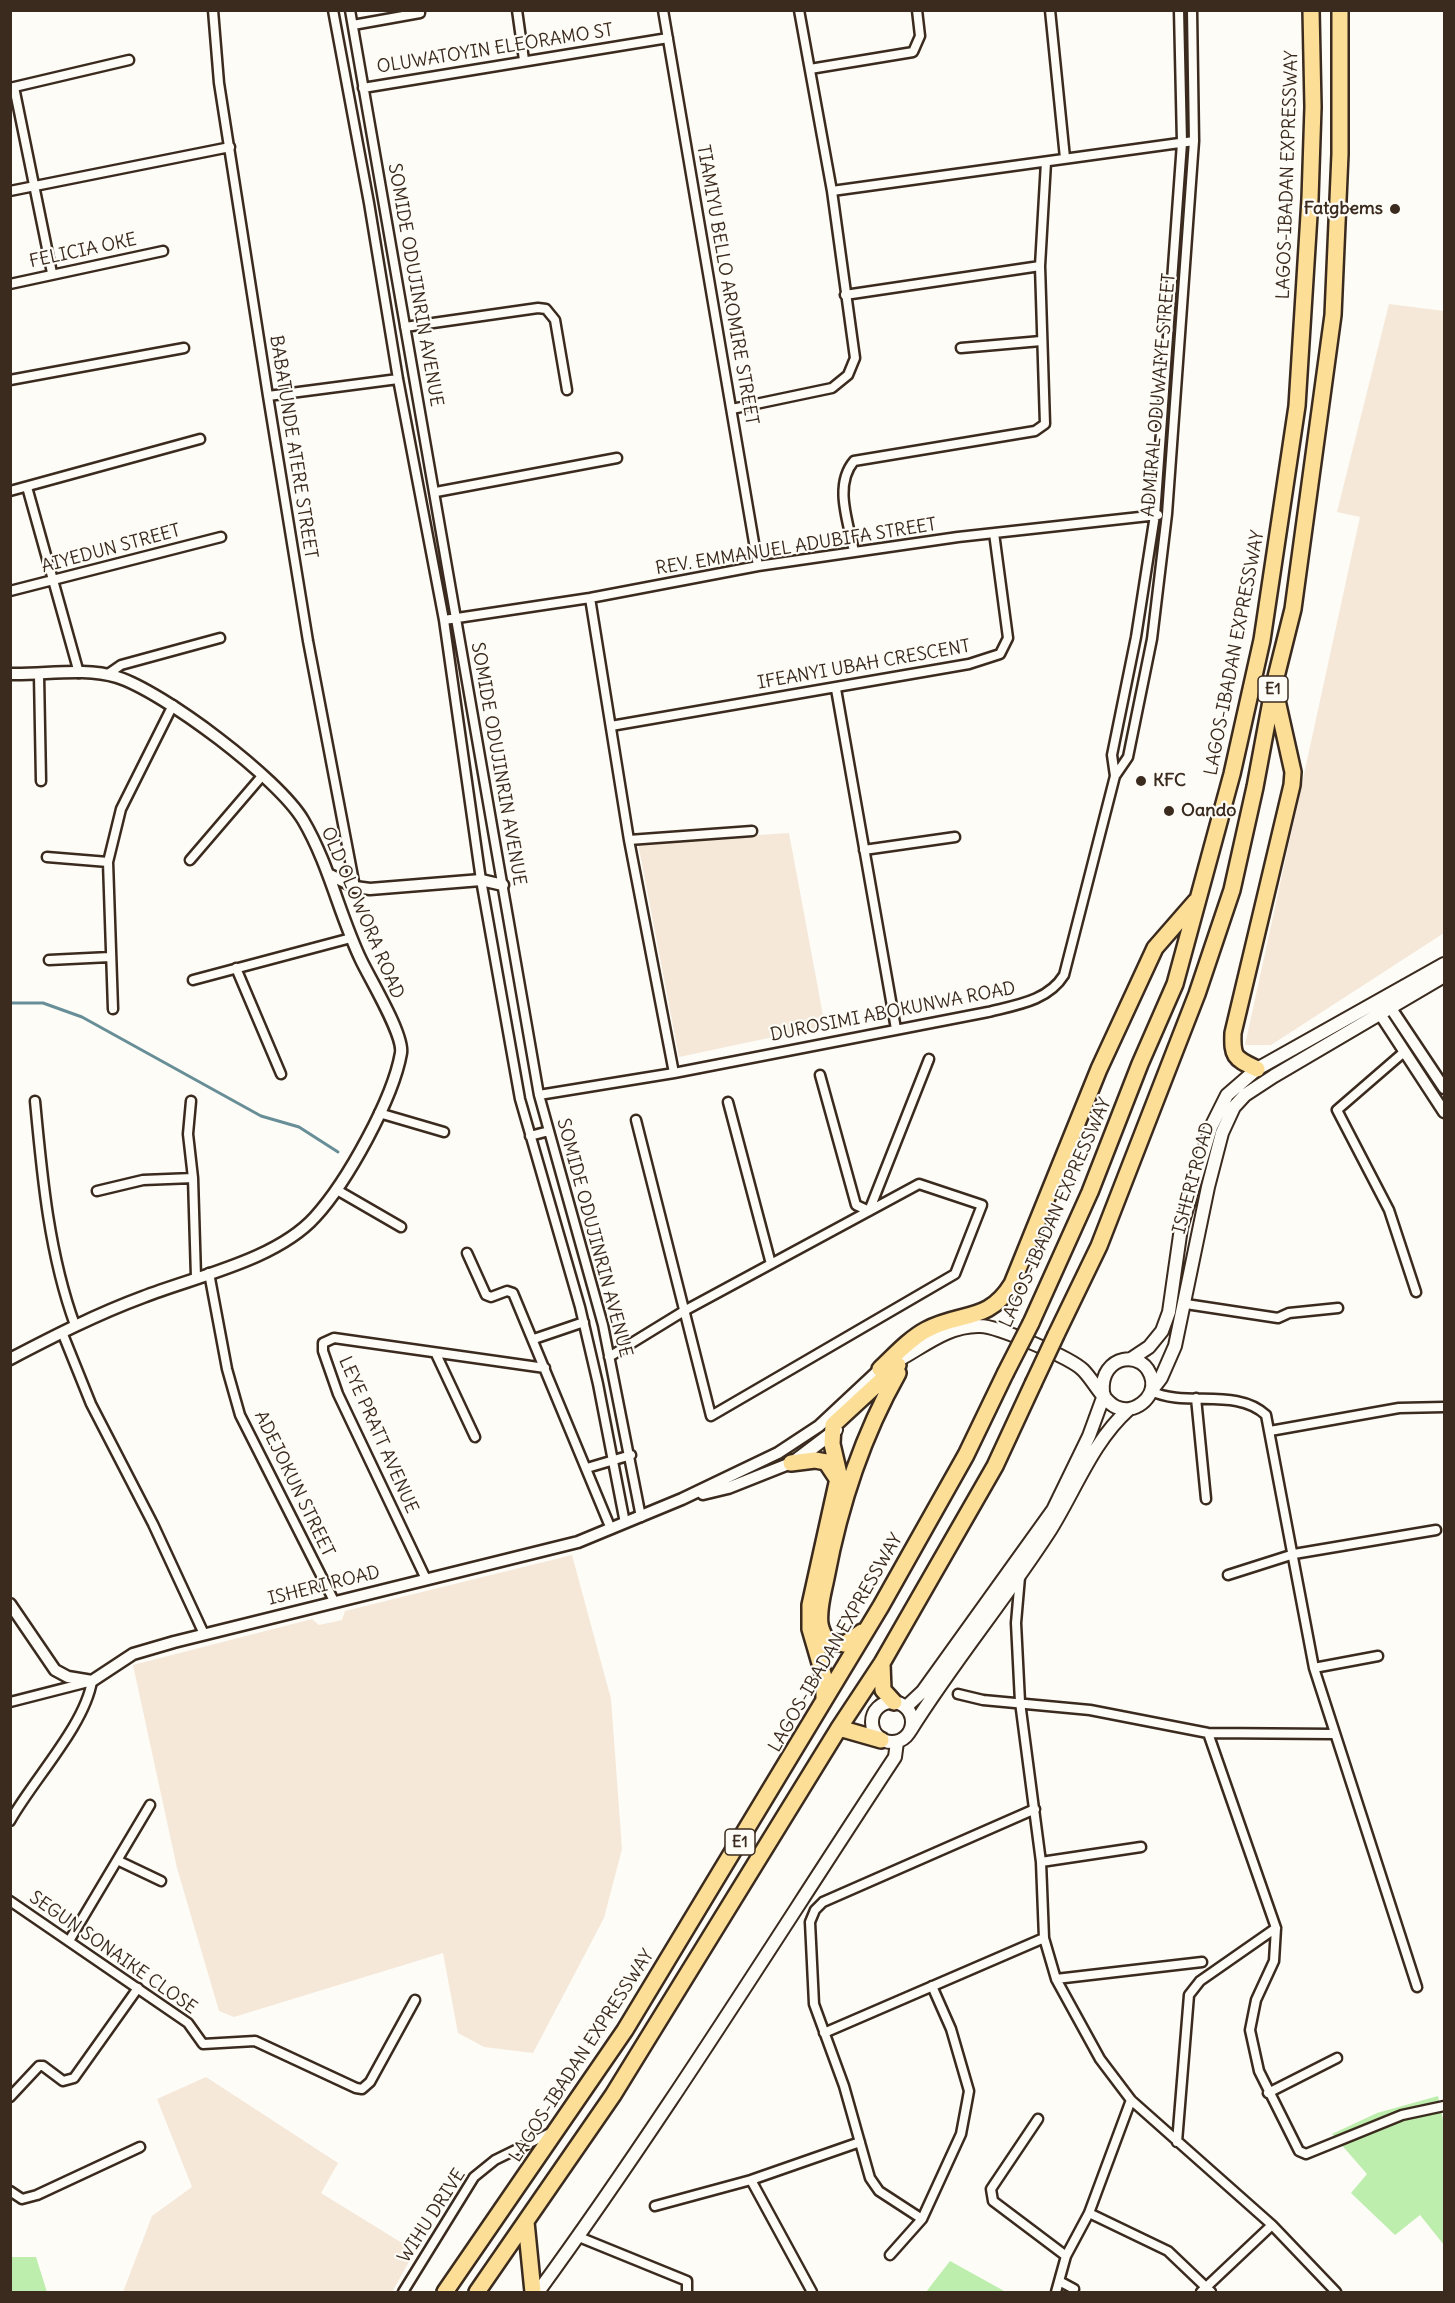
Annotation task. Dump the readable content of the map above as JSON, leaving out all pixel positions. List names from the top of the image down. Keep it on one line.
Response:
{"streets":{"highway":["LAGOS-IBADAN EXPRESSWAY","E1"],"main road":["ISHERI ROAD"],"street":["OLUWATOYIN ELEORAMO ST","FELICIA OKE","SOMIDE ODUJINRIN AVENUE","TIAMIYU BELLO AROMIRE STREET","ADMIRAL ODUWAIYE STREET","BABATUNDE ATERE STREET","REV. EMMANUEL ADUBIFA STREET","AIYEDUN STREET","IFEANYI UBAH CRESCENT","OLD OLOWORA ROAD","DUROSIMI ABOKUNWA ROAD","LEYE PRATT AVENUE","ADEJOKUN STREET","SEGUN SONAIKE CLOSE","WIHU DRIVE"]},"crossings":[["OLUWATOYIN ELEORAMO ST","SOMIDE ODUJINRIN AVENUE"],["OLUWATOYIN ELEORAMO ST","TIAMIYU BELLO AROMIRE STREET"],["LAGOS-IBADAN EXPRESSWAY","WIHU DRIVE"],["SOMIDE ODUJINRIN AVENUE","REV. EMMANUEL ADUBIFA STREET"],["SOMIDE ODUJINRIN AVENUE","DUROSIMI ABOKUNWA ROAD"],["SOMIDE ODUJINRIN AVENUE","ISHERI ROAD"],["TIAMIYU BELLO AROMIRE STREET","REV. EMMANUEL ADUBIFA STREET"],["ADMIRAL ODUWAIYE STREET","REV. EMMANUEL ADUBIFA STREET"],["ADMIRAL ODUWAIYE STREET","DUROSIMI ABOKUNWA ROAD"],["REV. EMMANUEL ADUBIFA STREET","IFEANYI UBAH CRESCENT"],["REV. EMMANUEL ADUBIFA STREET","DUROSIMI ABOKUNWA ROAD"],["OLD OLOWORA ROAD","ADEJOKUN STREET"],["ISHERI ROAD","LEYE PRATT AVENUE"],["ISHERI ROAD","ADEJOKUN STREET"]],"places":["Fatgbems","KFC","Oando"]}
